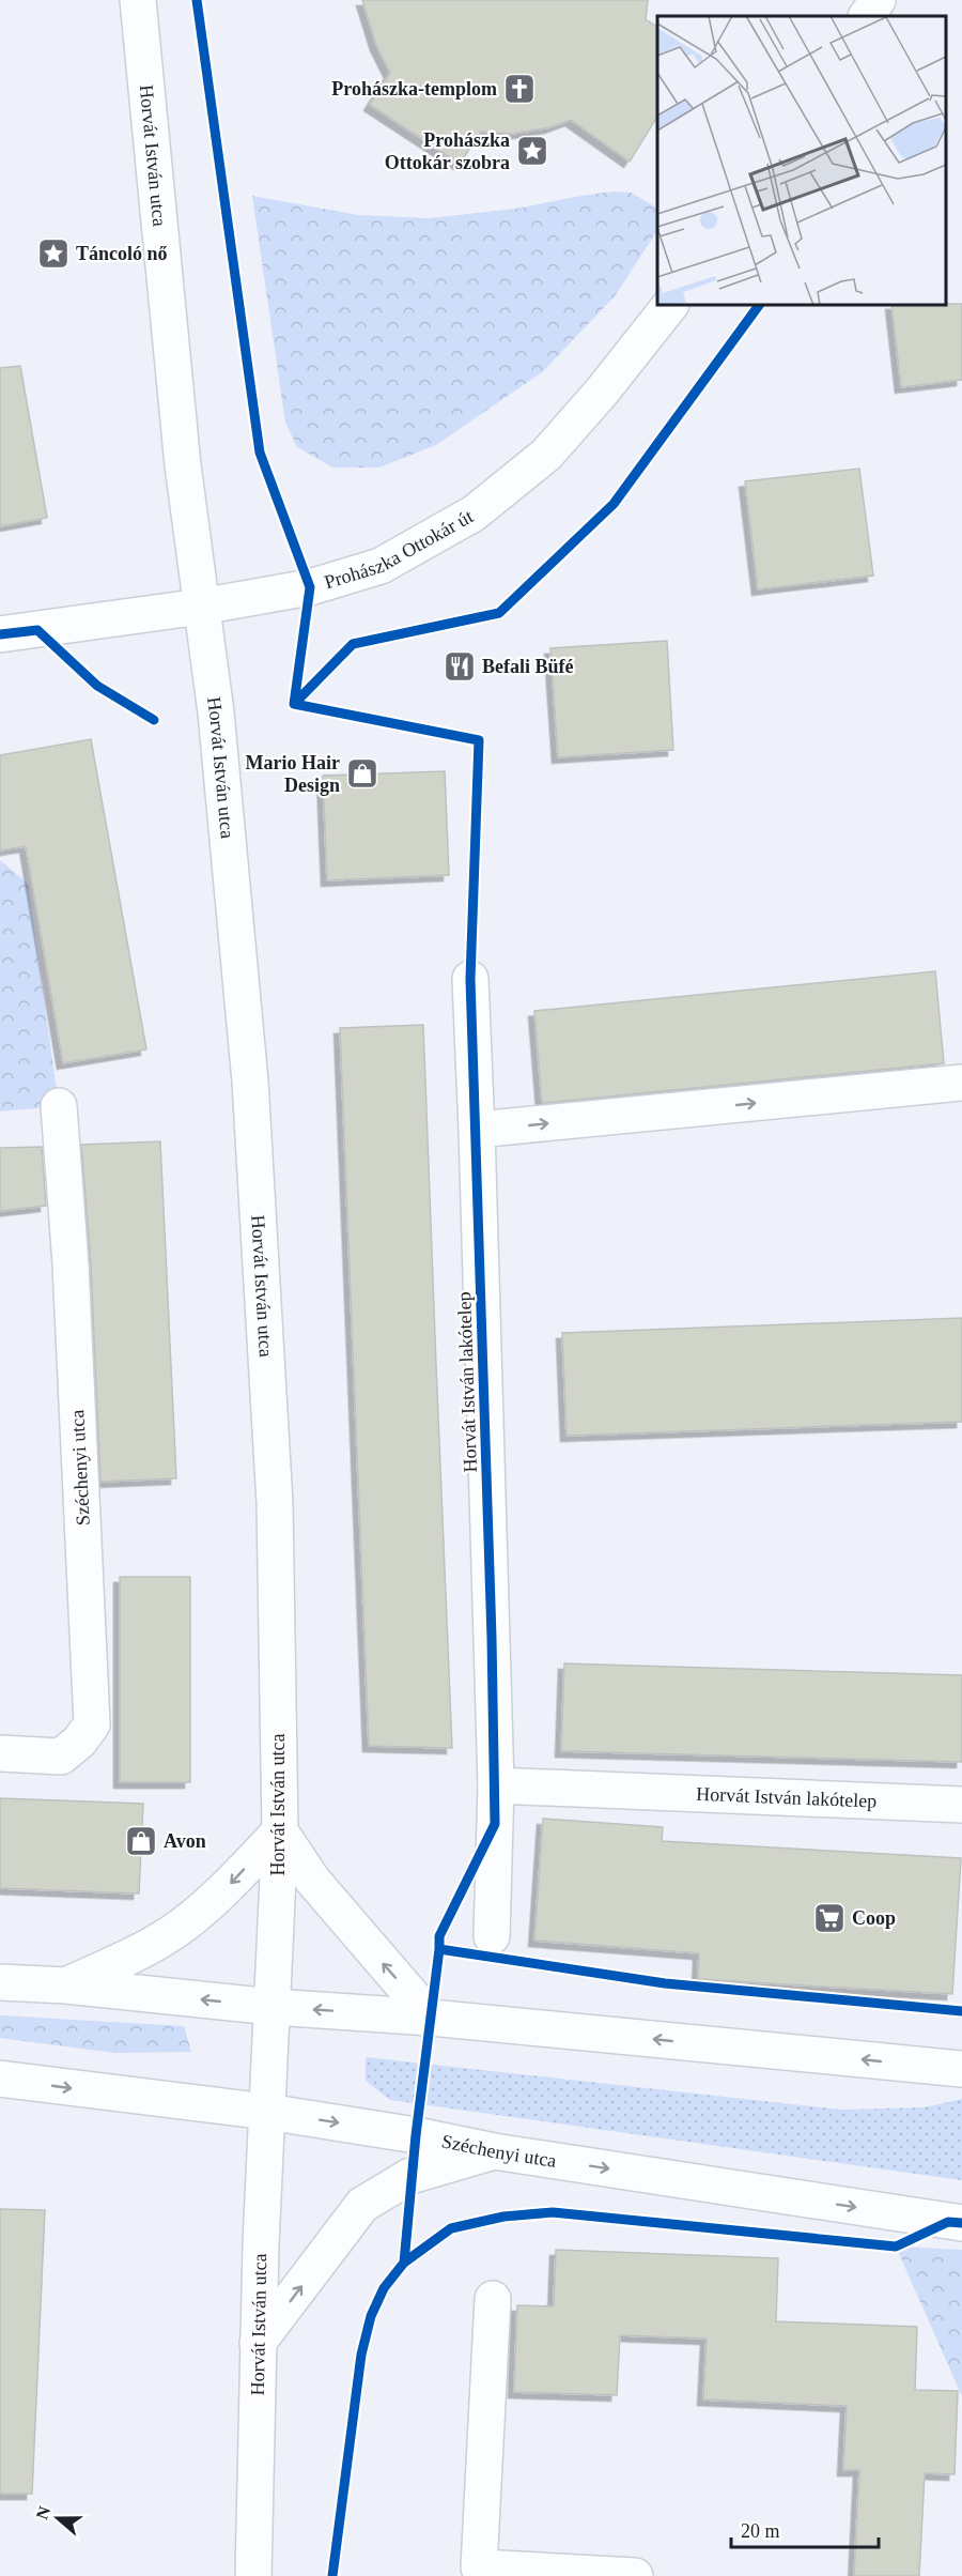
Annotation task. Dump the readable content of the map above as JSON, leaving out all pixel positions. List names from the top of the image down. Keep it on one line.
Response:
{"streets":{"main road":["Horvát István utca","Prohászka Ottokár út","Horvát István lakótelep","Széchenyi utca"]},"crossings":[["Horvát István utca","Prohászka Ottokár út"],["Horvát István utca","Széchenyi utca"]],"places":{"church":["Prohászka-templom"],"place":["Prohászka Ottokár szobra","Táncoló nő"],"restaurant":["Befali Büfé"],"shop":["Mario Hair Design","Avon"],"supermarket":["Coop"]},"scale_bar":"20 m","north":"left"}
